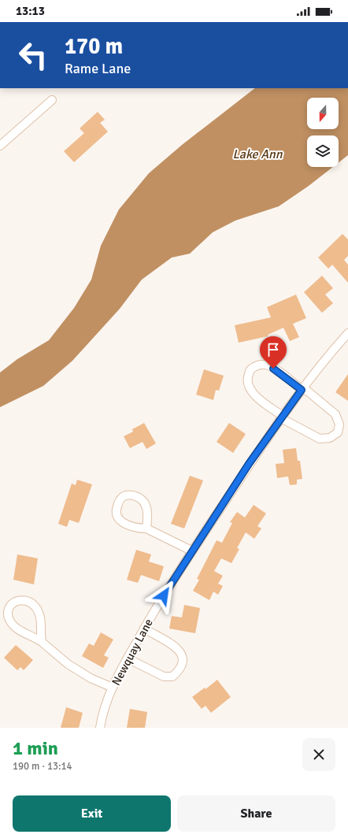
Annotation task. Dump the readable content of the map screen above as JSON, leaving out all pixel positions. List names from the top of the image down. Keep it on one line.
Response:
{"streets":{"street":["Newquay Lane"]},"water":["Lake Ann"],"north":"bottom","page":{"status":"13:13","turn":["170 m","Rame Lane"],"heading":["1 min","190 m · 13:14"],"buttons":["Exit","Share"]}}
